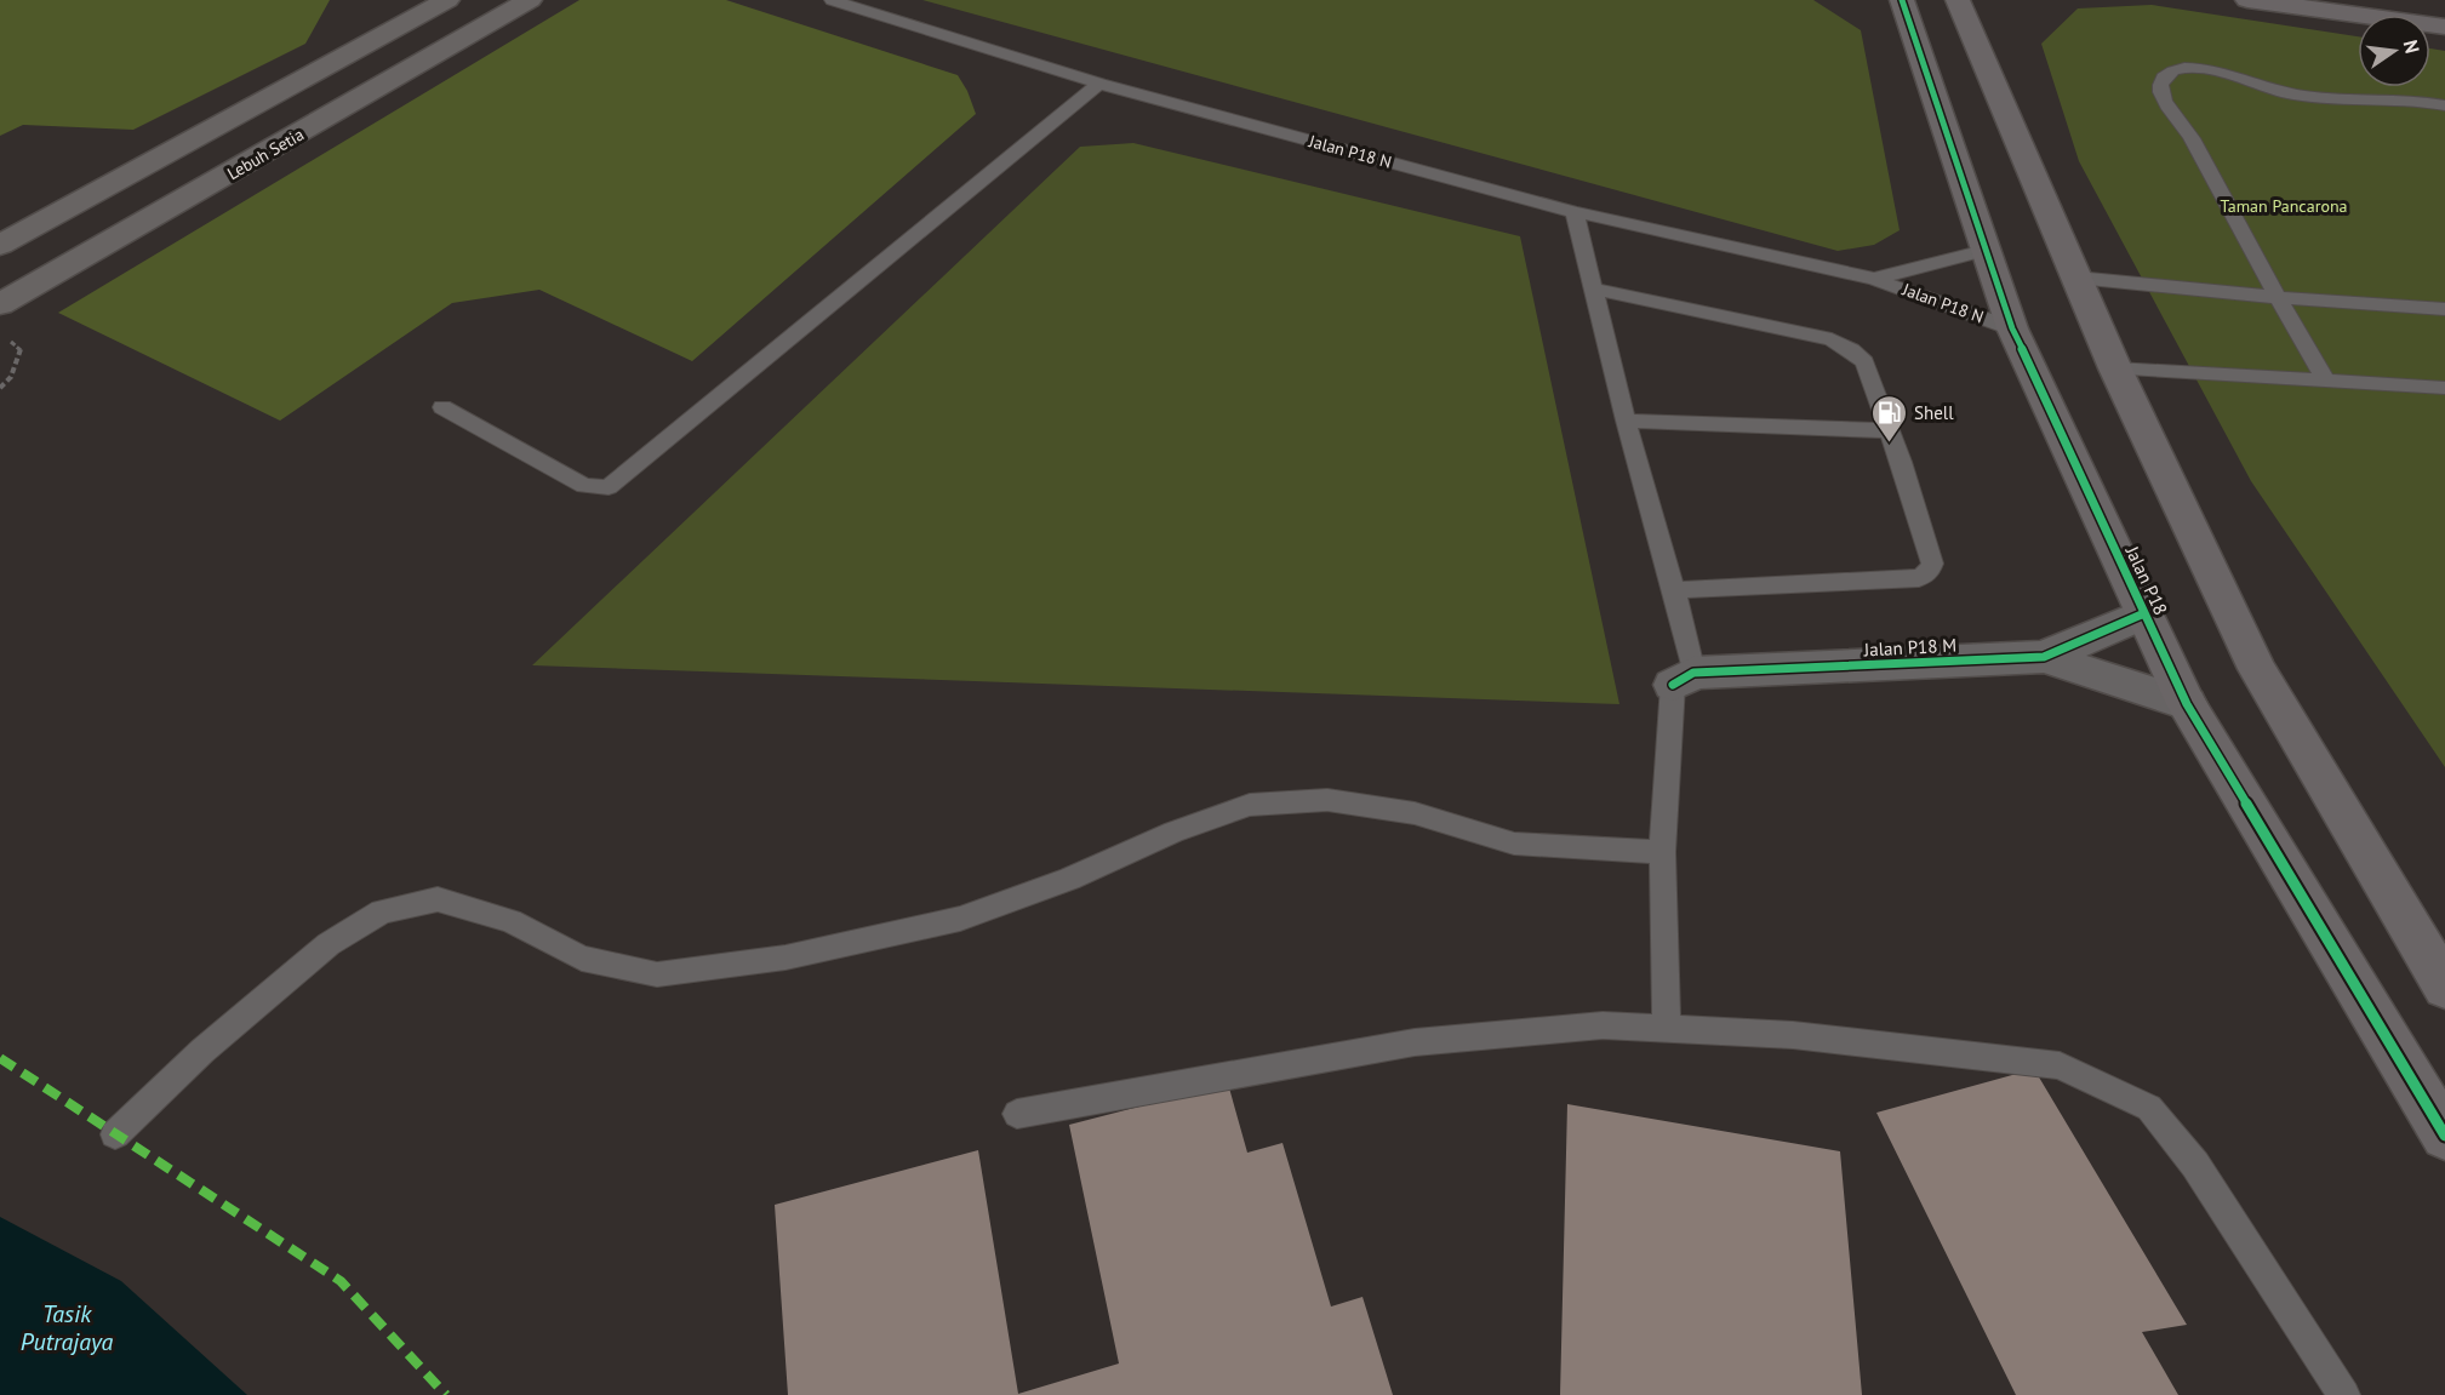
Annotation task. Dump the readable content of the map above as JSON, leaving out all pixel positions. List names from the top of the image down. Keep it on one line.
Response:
{"streets":{"main road":["Lebuh Setia"],"street":["Jalan P18","Jalan P18 M"],"lane":["Jalan P18 N"]},"crossings":[["Jalan P18 N","Jalan P18"],["Jalan P18","Jalan P18 M"]],"water":["Tasik Putrajaya"],"parks":["Taman Pancarona"],"places":{"fuel station":["Shell"]},"north":"right"}
